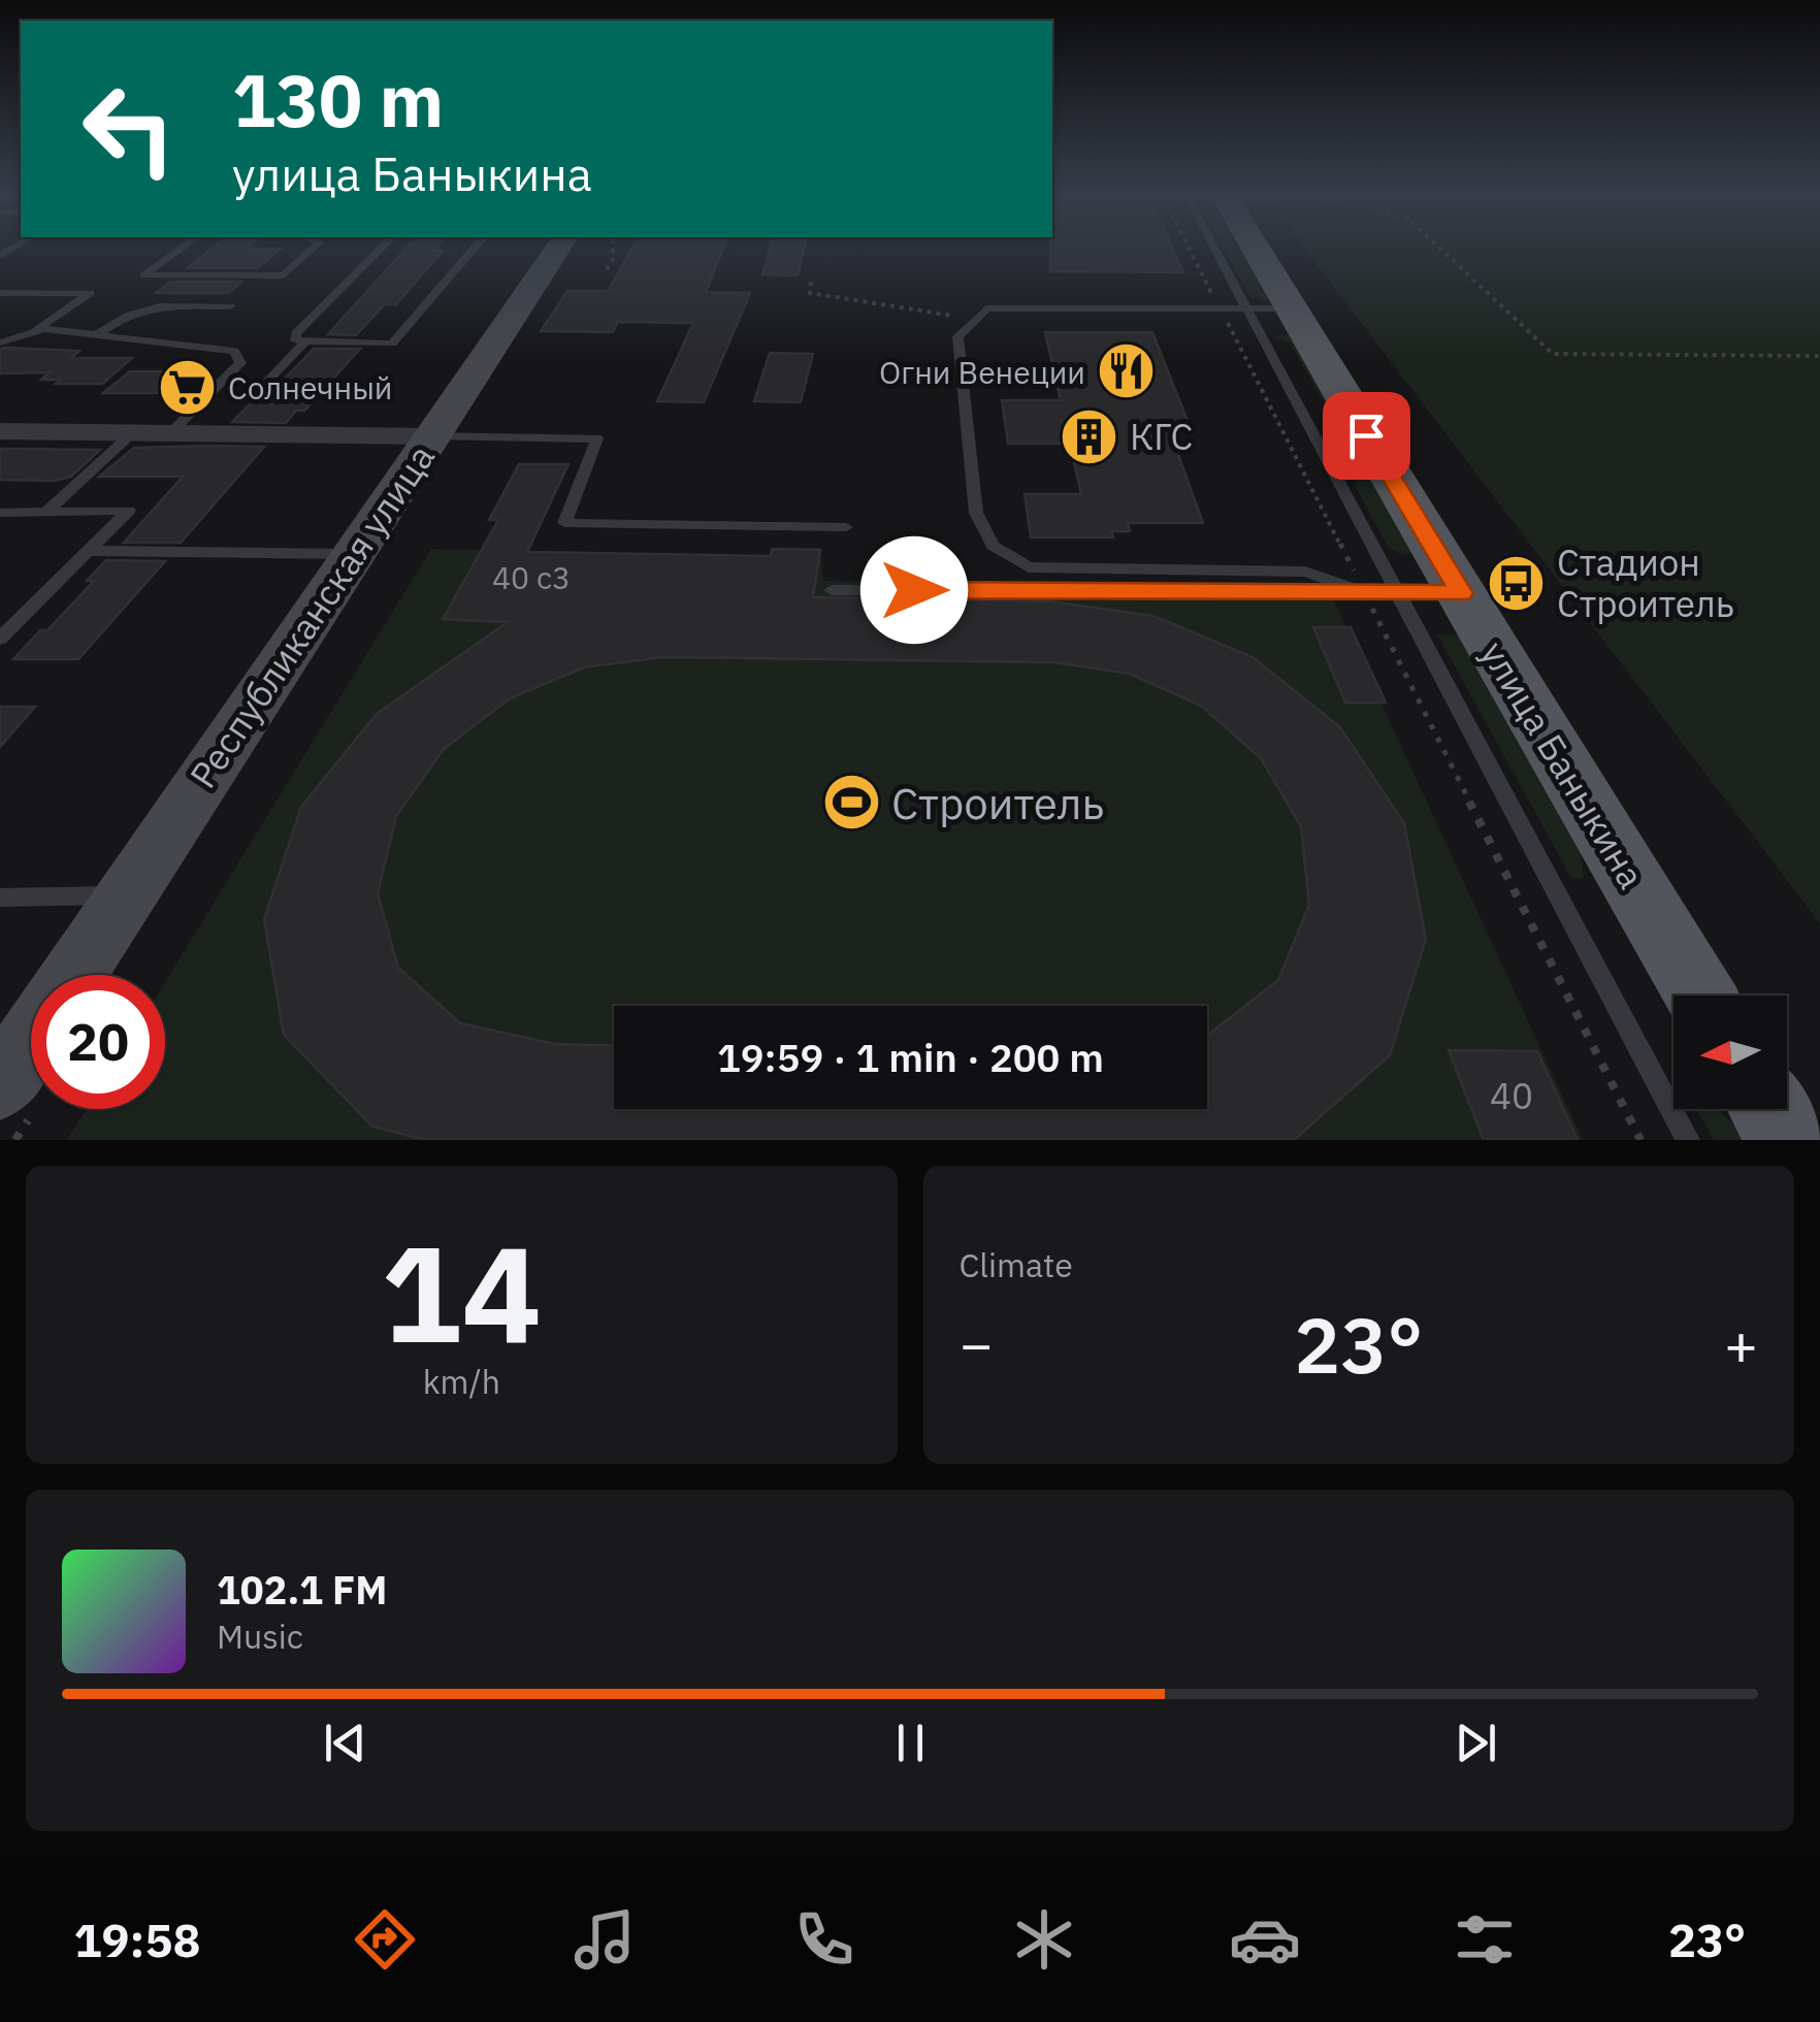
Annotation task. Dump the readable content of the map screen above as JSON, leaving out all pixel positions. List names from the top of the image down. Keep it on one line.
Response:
{"streets":{"main road":["улица Баныкина"],"street":["Республиканская улица"]},"places":{"restaurant":["Огни Венеции"],"supermarket":["Солнечный"],"building":["КГС"],"bus stop":["Стадион Строитель"],"sports":["Строитель"]},"house_numbers":["40 с3","40"],"north":"left","page":{"turn":["130 m","улица Баныкина"],"limit":"20","trip":"19:59 · 1 min · 200 m","tile":[["14","km/h"],"Climate"],"heat":["−","23°","+"],"song":["102.1 FM","Music"],"tabs":["19:58","23°"]}}
